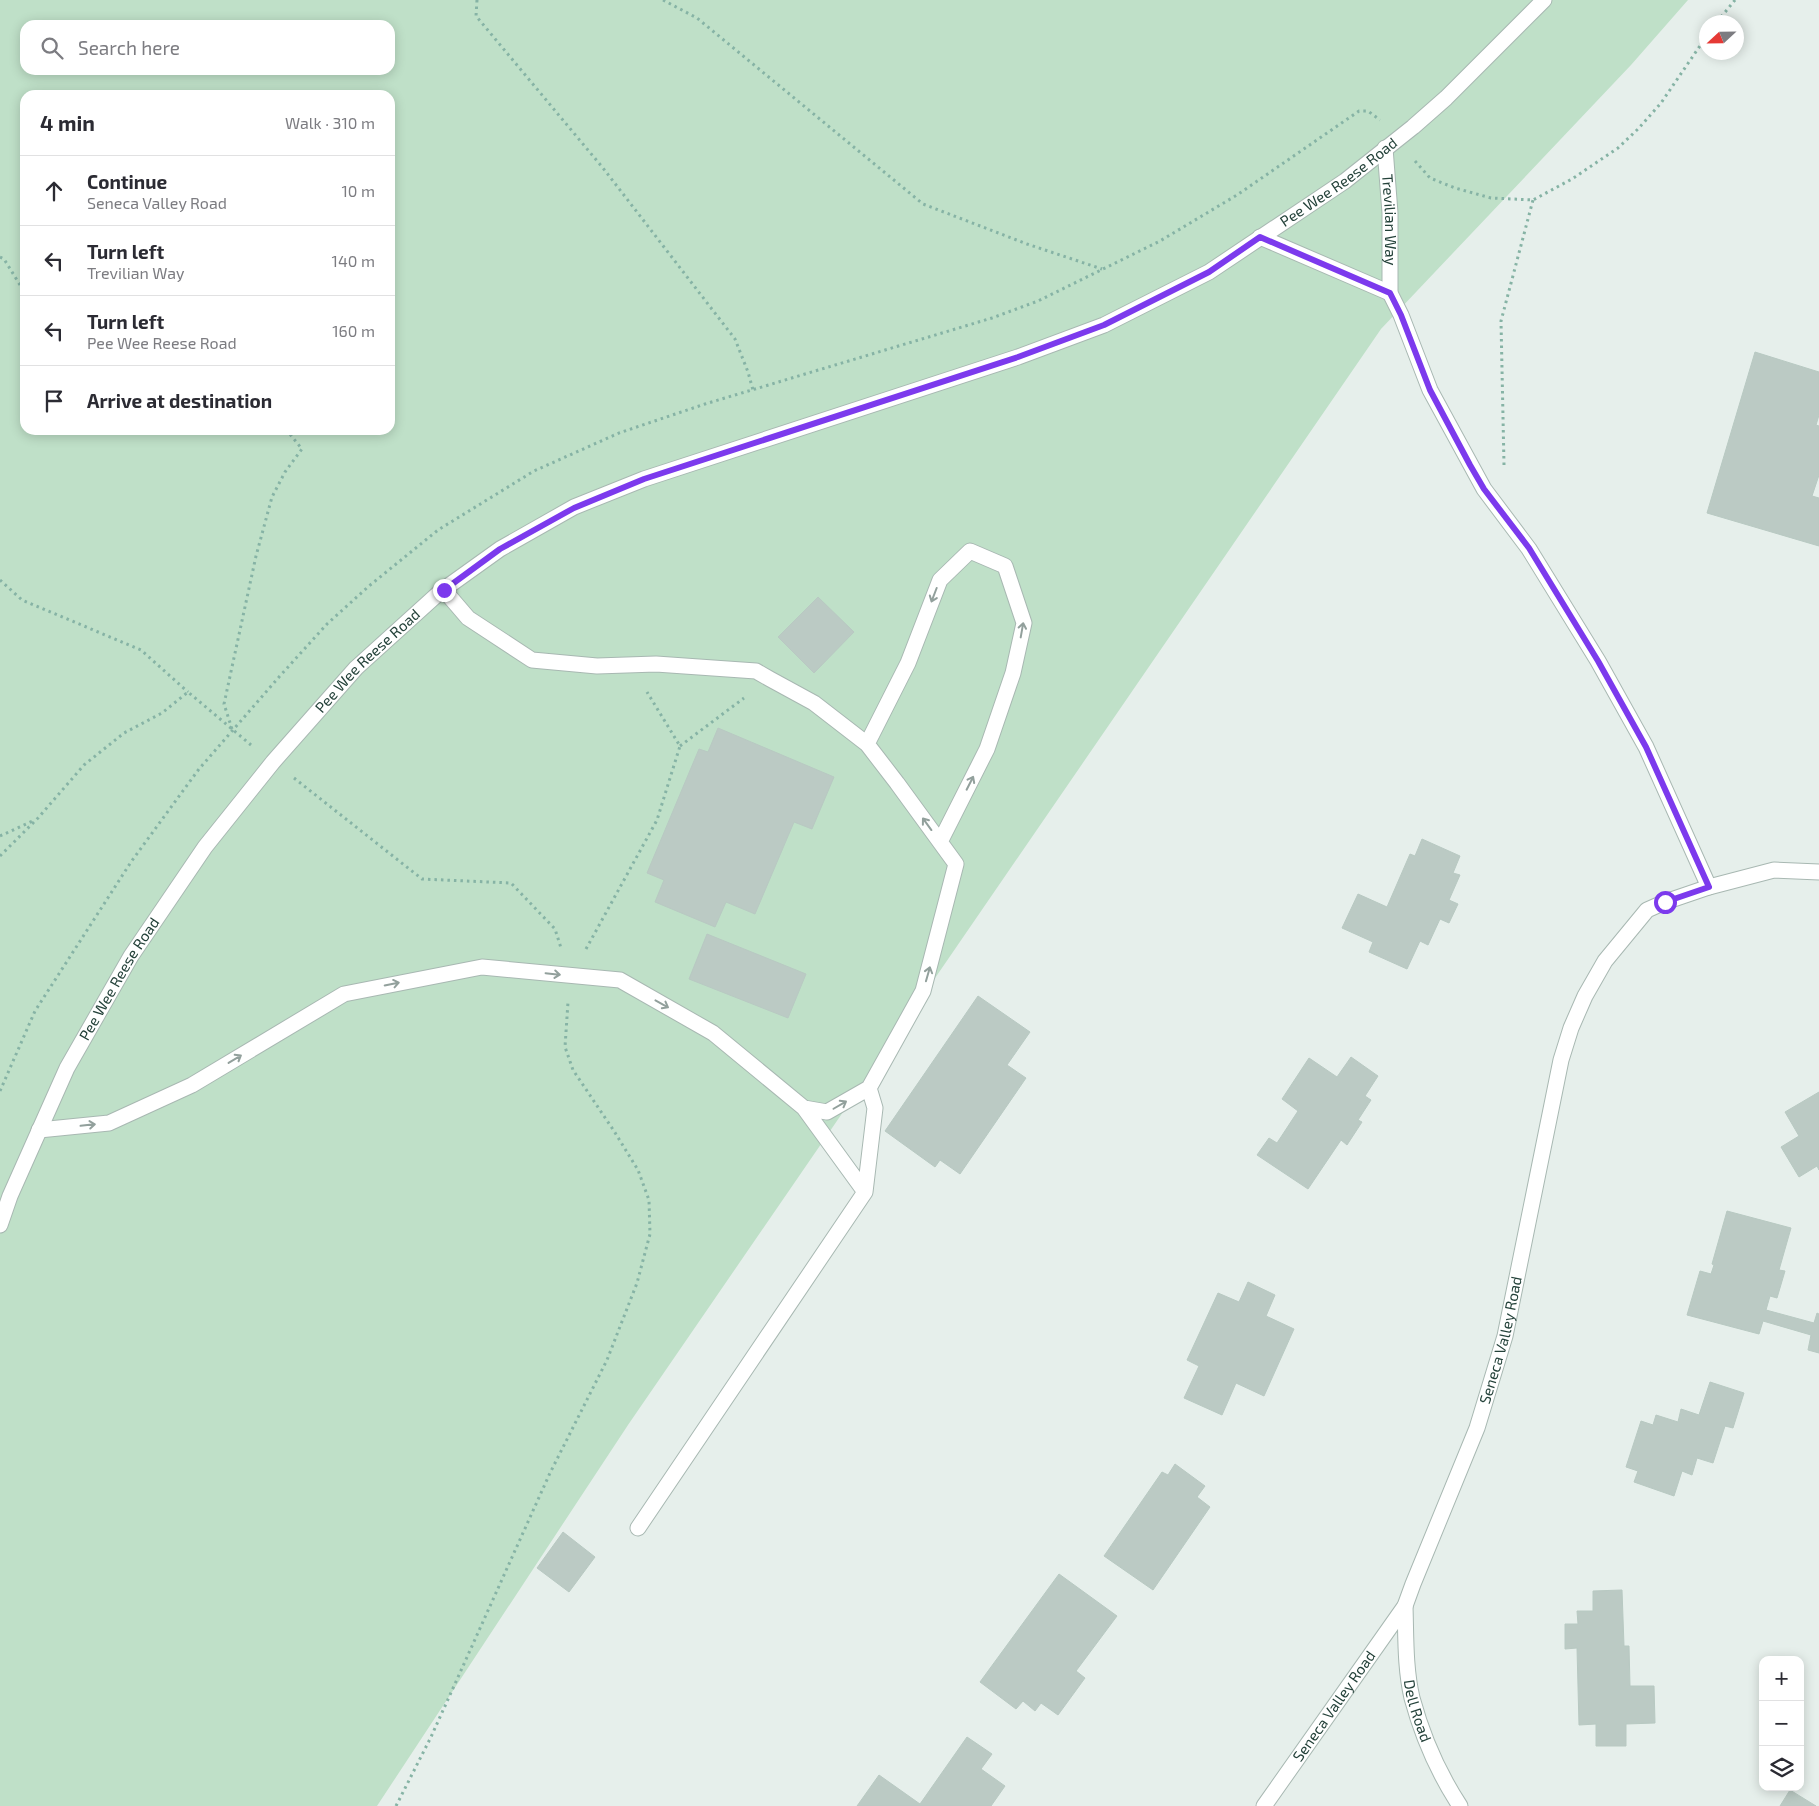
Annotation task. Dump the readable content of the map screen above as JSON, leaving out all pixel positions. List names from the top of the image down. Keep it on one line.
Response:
{"streets":{"street":["Pee Wee Reese Road","Trevilian Way","Seneca Valley Road","Dell Road"]},"crossings":[["Pee Wee Reese Road","Trevilian Way"],["Trevilian Way","Seneca Valley Road"],["Seneca Valley Road","Dell Road"]],"north":"left","page":{"search":"Search here","heading":["4 min","Walk · 310 m"],"list":[["Continue","Seneca Valley Road","10 m"],["Turn left","Trevilian Way","140 m"],["Turn left","Pee Wee Reese Road","160 m"],"Arrive at destination"],"map_buttons":["+","−"]}}
